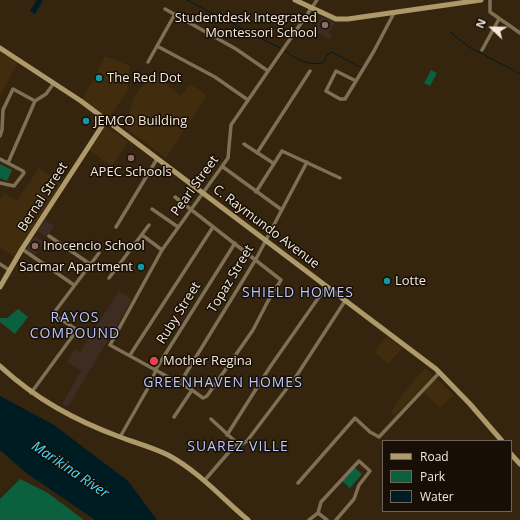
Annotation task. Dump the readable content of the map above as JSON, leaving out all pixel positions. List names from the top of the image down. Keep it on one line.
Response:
{"streets":{"main road":["Bernal Street","C. Raymundo Avenue"],"street":["Pearl Street","Topaz Street","Ruby Street"]},"crossings":[["Pearl Street","C. Raymundo Avenue"],["Bernal Street","C. Raymundo Avenue"],["C. Raymundo Avenue","Topaz Street"]],"districts":["SHIELD HOMES","RAYOS COMPOUND","GREENHAVEN HOMES","SUAREZ VILLE"],"water":["Marikina River"],"places":["Studentdesk Integrated Montessori School","The Red Dot","JEMCO Building","APEC Schools","Inocencio School","Sacmar Apartment","Lotte","Mother Regina"],"legend":["Road","Park","Water"],"north":"left"}
